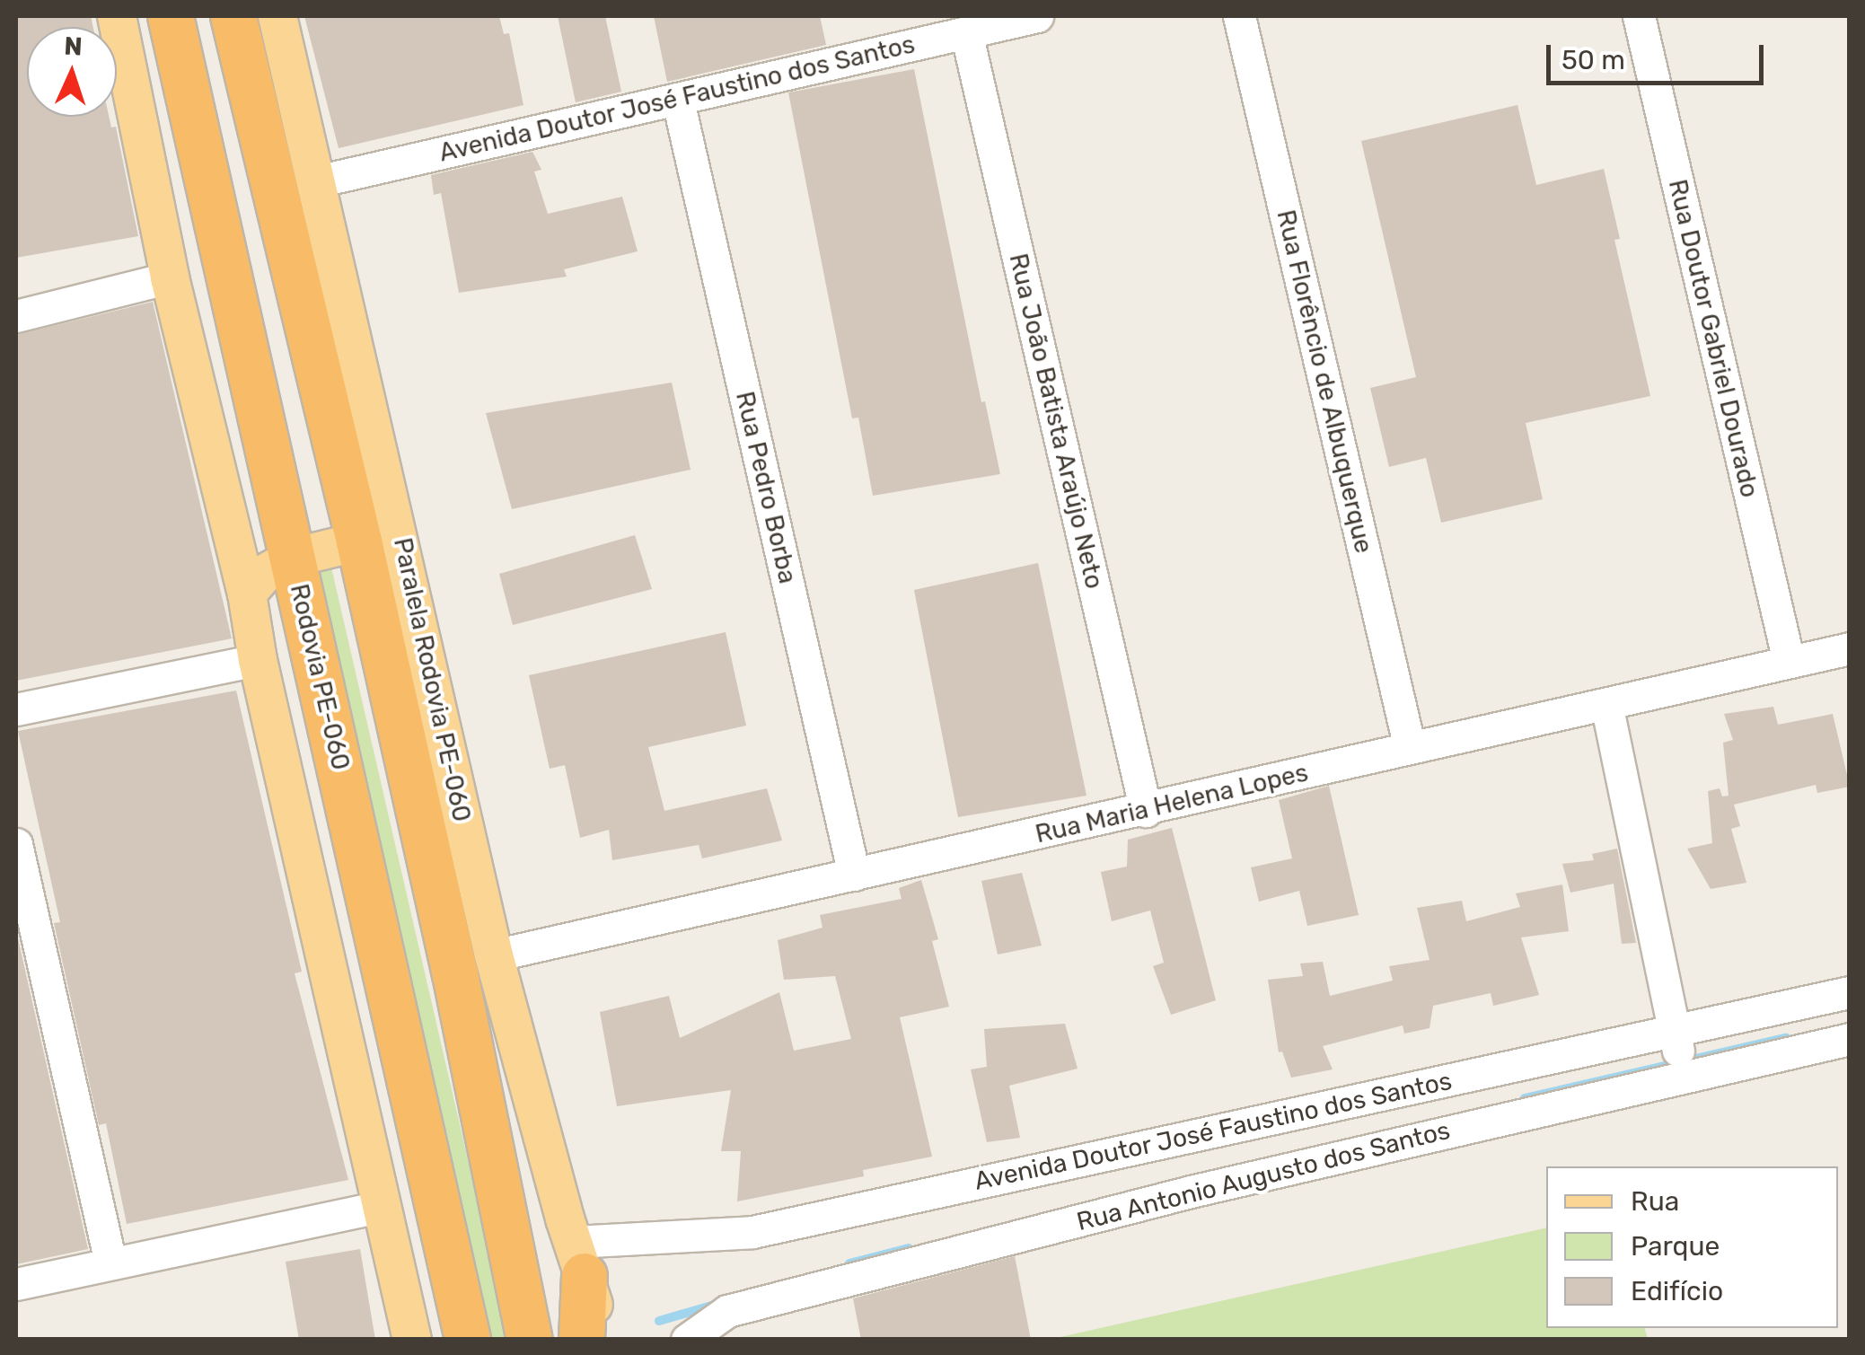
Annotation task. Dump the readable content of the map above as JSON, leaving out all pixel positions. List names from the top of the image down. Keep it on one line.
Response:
{"streets":{"highway":["Rodovia PE-060"],"main road":["Paralela Rodovia PE-060"],"street":["Avenida Doutor José Faustino dos Santos","Rua Doutor Gabriel Dourado","Rua Florêncio de Albuquerque","Rua João Batista Araújo Neto","Rua Pedro Borba","Rua Maria Helena Lopes","Rua Antonio Augusto dos Santos"]},"crossings":[["Avenida Doutor José Faustino dos Santos","Rua João Batista Araújo Neto"],["Avenida Doutor José Faustino dos Santos","Rua Pedro Borba"],["Avenida Doutor José Faustino dos Santos","Paralela Rodovia PE-060"],["Avenida Doutor José Faustino dos Santos","Rua Antonio Augusto dos Santos"],["Rua Doutor Gabriel Dourado","Rua Maria Helena Lopes"],["Rua Florêncio de Albuquerque","Rua Maria Helena Lopes"],["Rua João Batista Araújo Neto","Rua Maria Helena Lopes"],["Rua Pedro Borba","Rua Maria Helena Lopes"],["Paralela Rodovia PE-060","Rua Maria Helena Lopes"]],"legend":["Rua","Parque","Edifício"],"scale_bar":"50 m","north":"top"}
